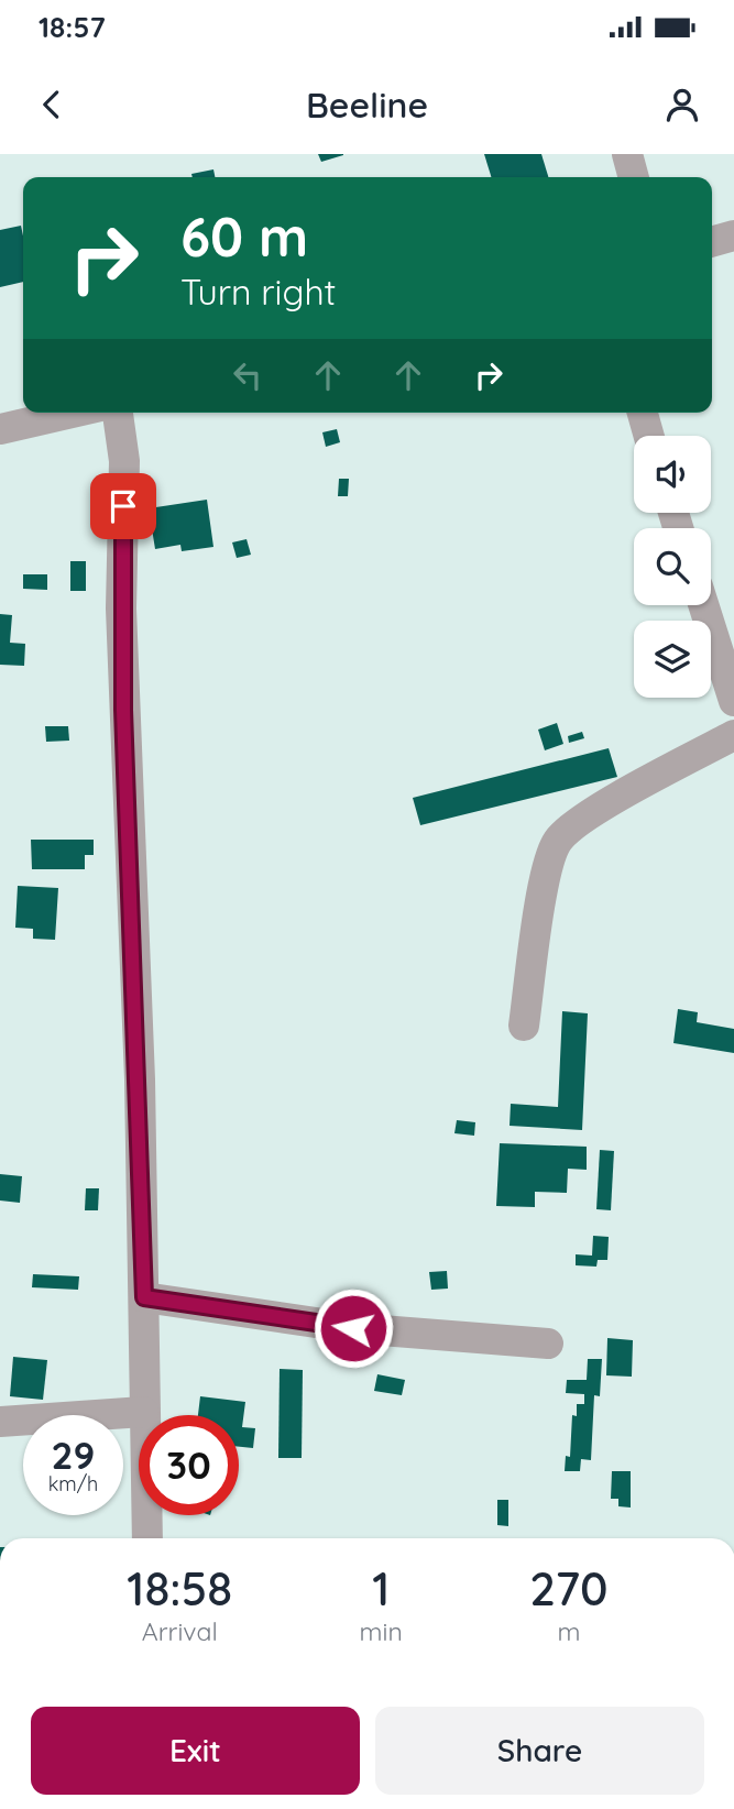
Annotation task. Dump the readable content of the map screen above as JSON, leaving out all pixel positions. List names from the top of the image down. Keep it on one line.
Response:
{"page":{"status":"18:57","header":"Beeline","turn":["60 m","Turn right"],"speed":"29 km/h","limit":"30","eta":["18:58","Arrival","1","min","270","m"],"buttons":["Exit","Share"]}}
